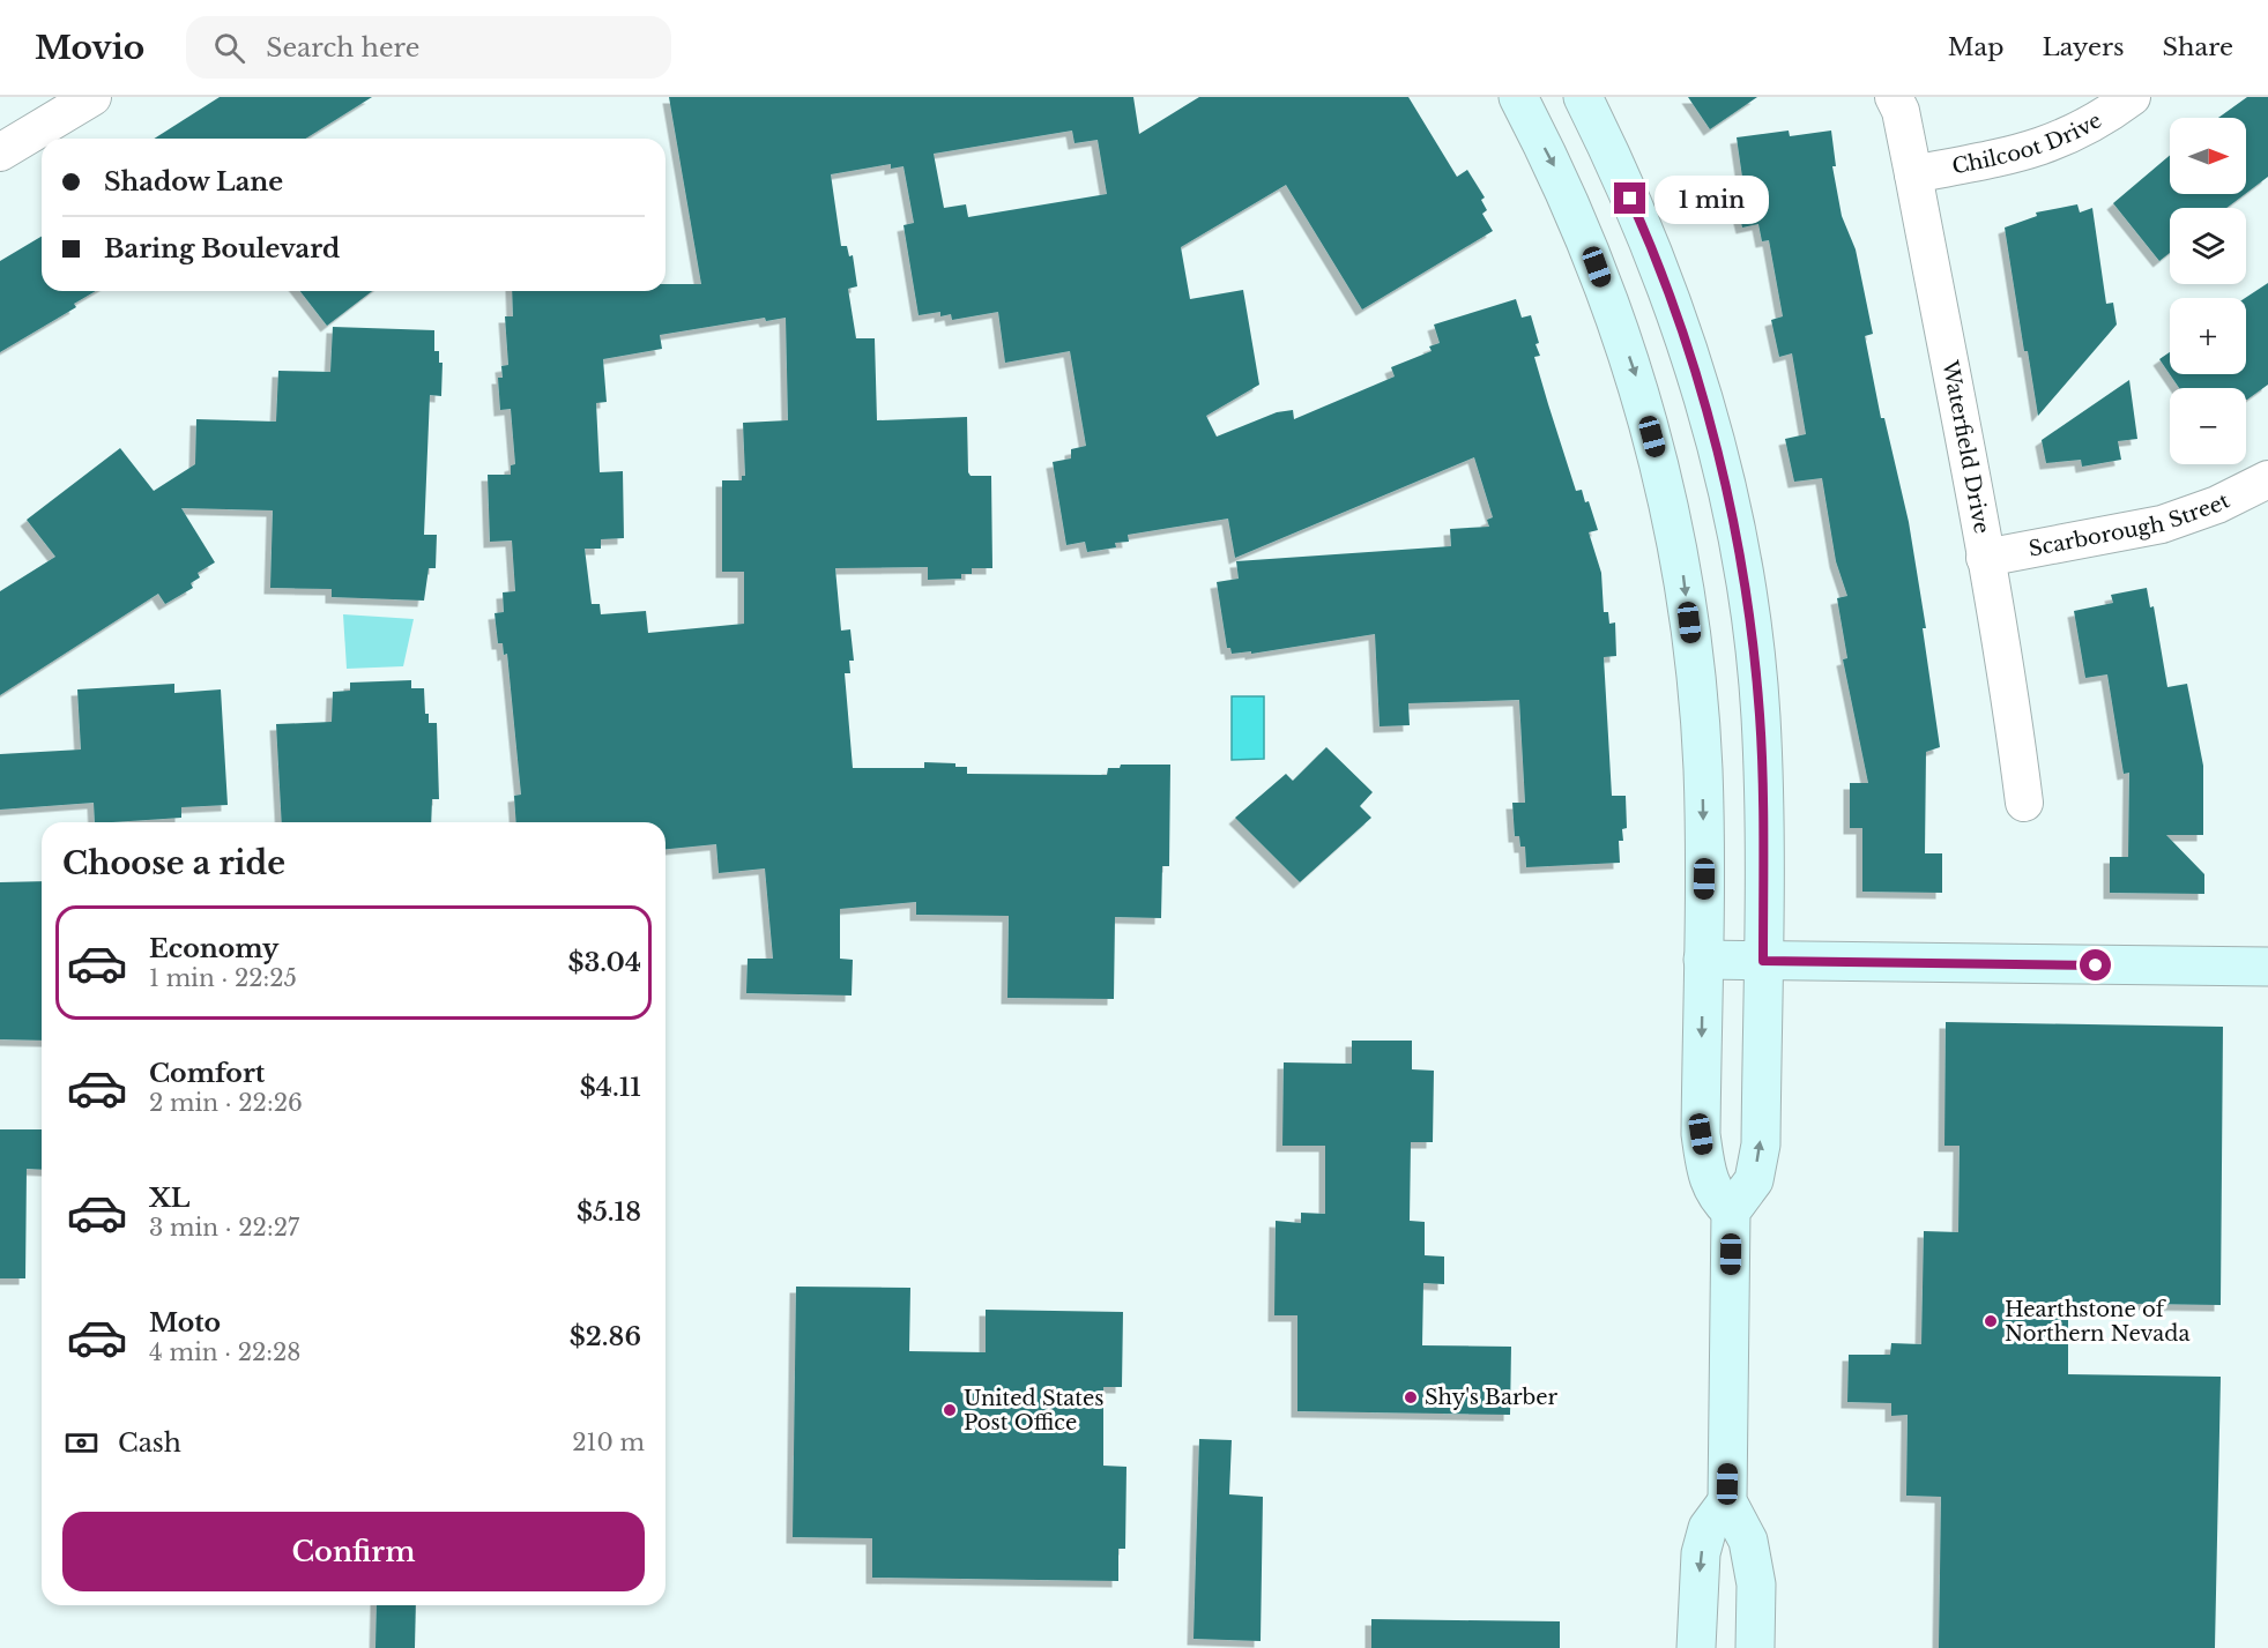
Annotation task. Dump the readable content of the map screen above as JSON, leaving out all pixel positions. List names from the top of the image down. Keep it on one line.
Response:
{"streets":{"street":["Chilcoot Drive","Waterfield Drive","Scarborough Street"]},"crossings":[["Chilcoot Drive","Waterfield Drive"],["Waterfield Drive","Scarborough Street"]],"places":["Hearthstone of Northern Nevada","Shy's Barber","United States Post Office"],"north":"right","page":{"header":"Movio","search":"Search here","nav":["Map","Layers","Share"],"map_buttons":["+","−"],"banner":["Shadow Lane","Baring Boulevard"],"bubble":"1 min","heading":"Choose a ride","list":[{"name":"Economy","note":"1 min · 22:25","value":"$3.04"},{"name":"Comfort","note":"2 min · 22:26","value":"$4.11"},{"name":"XL","note":"3 min · 22:27","value":"$5.18"},{"name":"Moto","note":"4 min · 22:28","value":"$2.86"}],"pay":["Cash","210 m"],"buttons":"Confirm"}}
